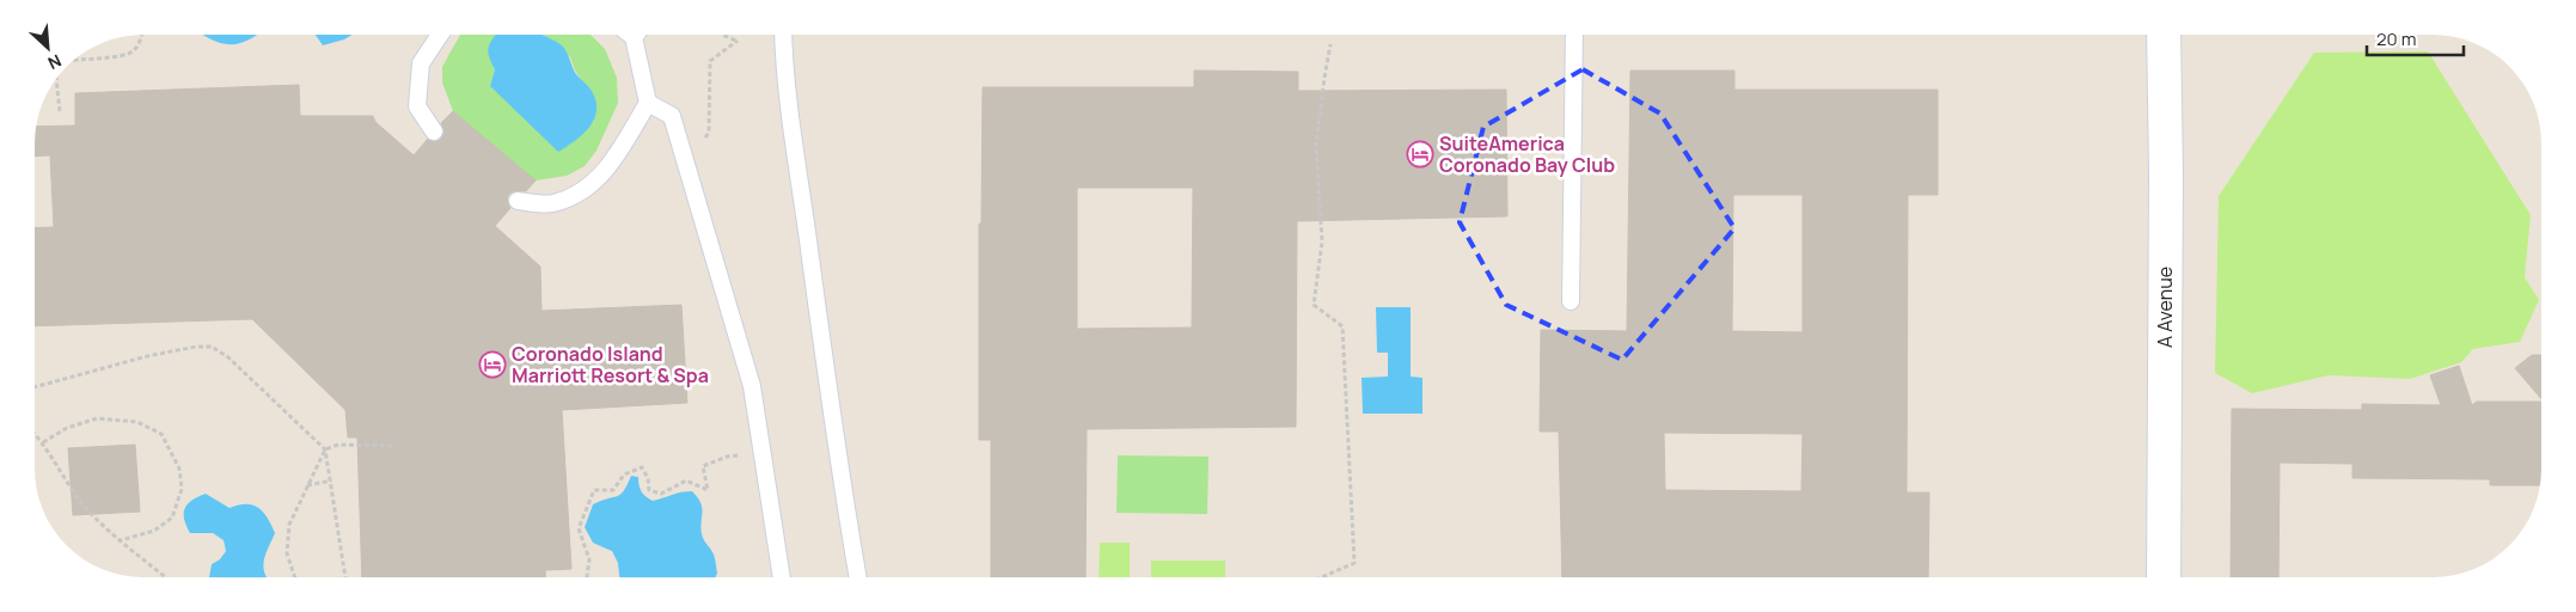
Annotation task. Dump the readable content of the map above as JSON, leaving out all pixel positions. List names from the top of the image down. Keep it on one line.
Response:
{"streets":{"main road":["A Avenue"]},"places":{"hotel":["SuiteAmerica Coronado Bay Club","Coronado Island Marriott Resort & Spa"]},"scale_bar":"20 m","north":"bottom right"}
